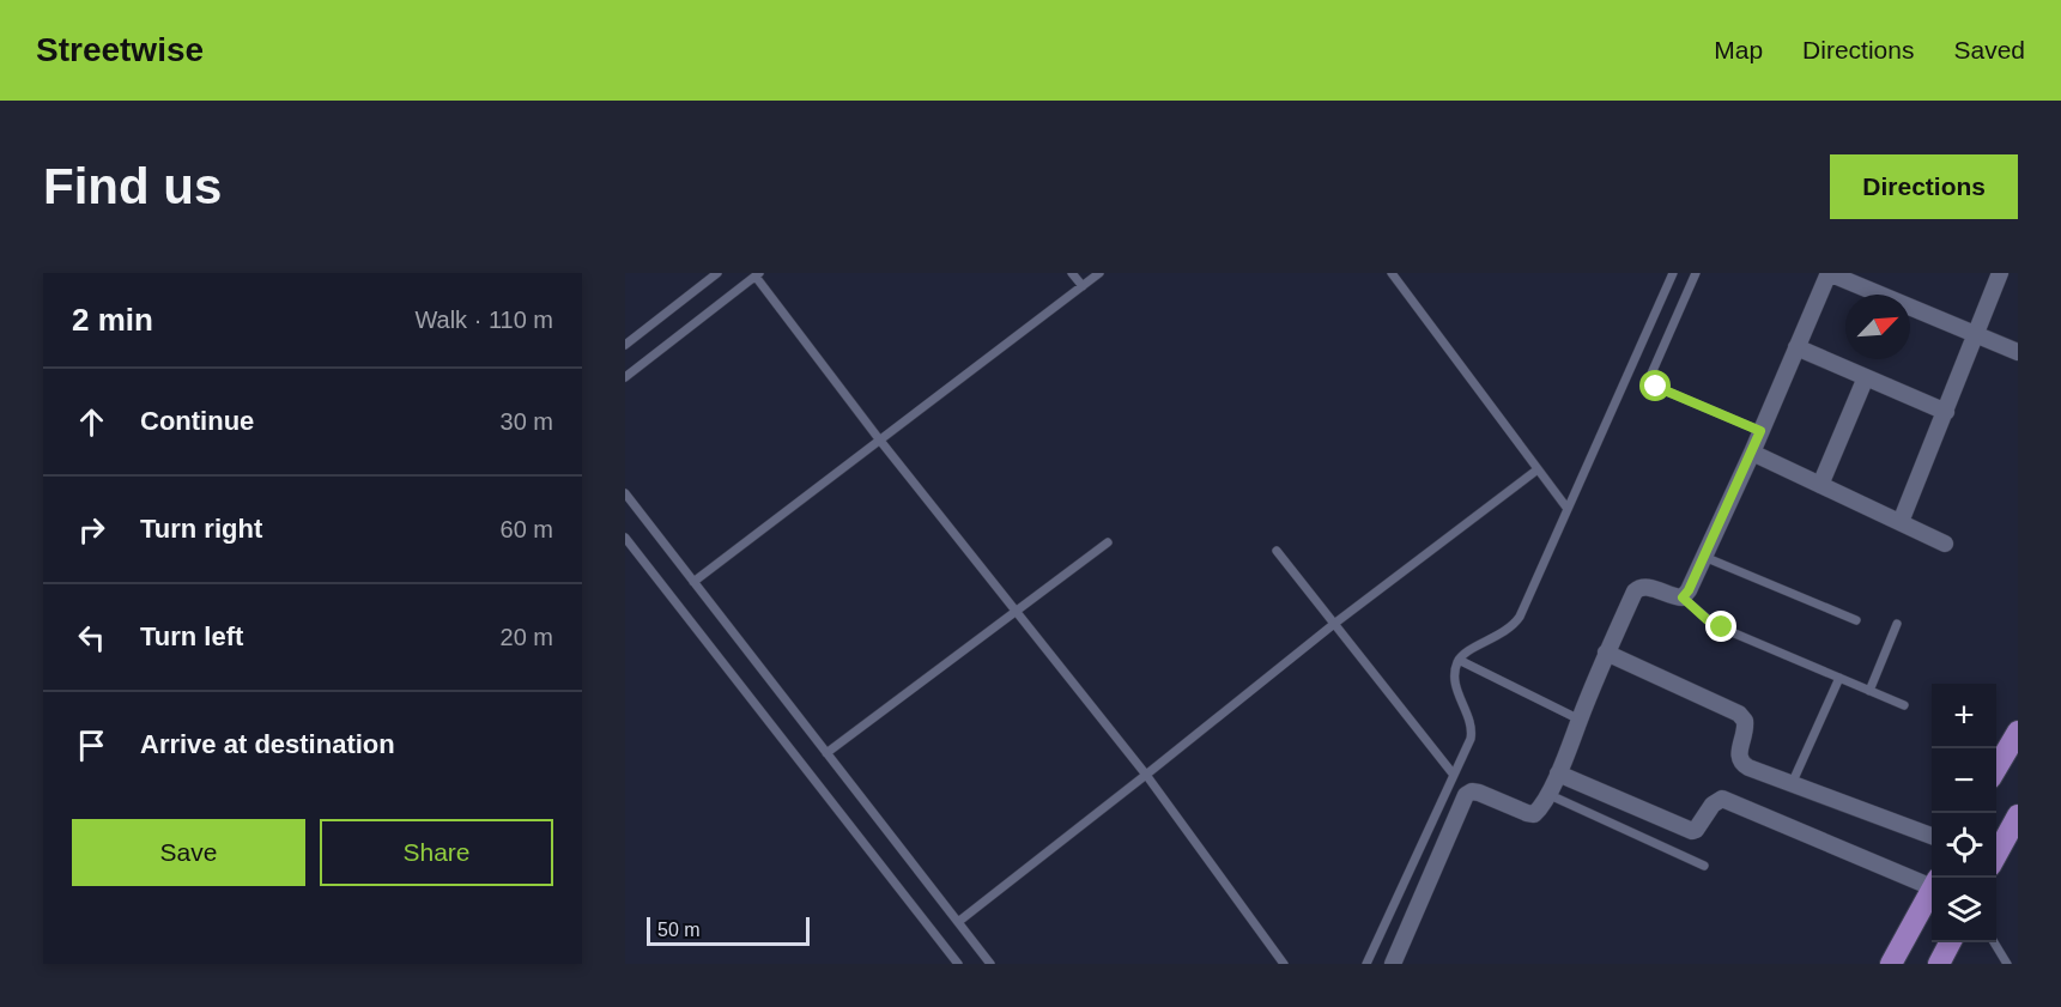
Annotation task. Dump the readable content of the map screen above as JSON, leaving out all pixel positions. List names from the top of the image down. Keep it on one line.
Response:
{"scale_bar":"50 m","north":"top right","page":{"header":"Streetwise","nav":["Map","Directions","Saved"],"buttons":["Directions",["Save","Share"]],"title":"Find us","heading":["2 min","Walk · 110 m"],"list":[["Continue","30 m"],["Turn right","60 m"],["Turn left","20 m"],"Arrive at destination"],"map_buttons":["+","−"],"scale":"50 m"}}
